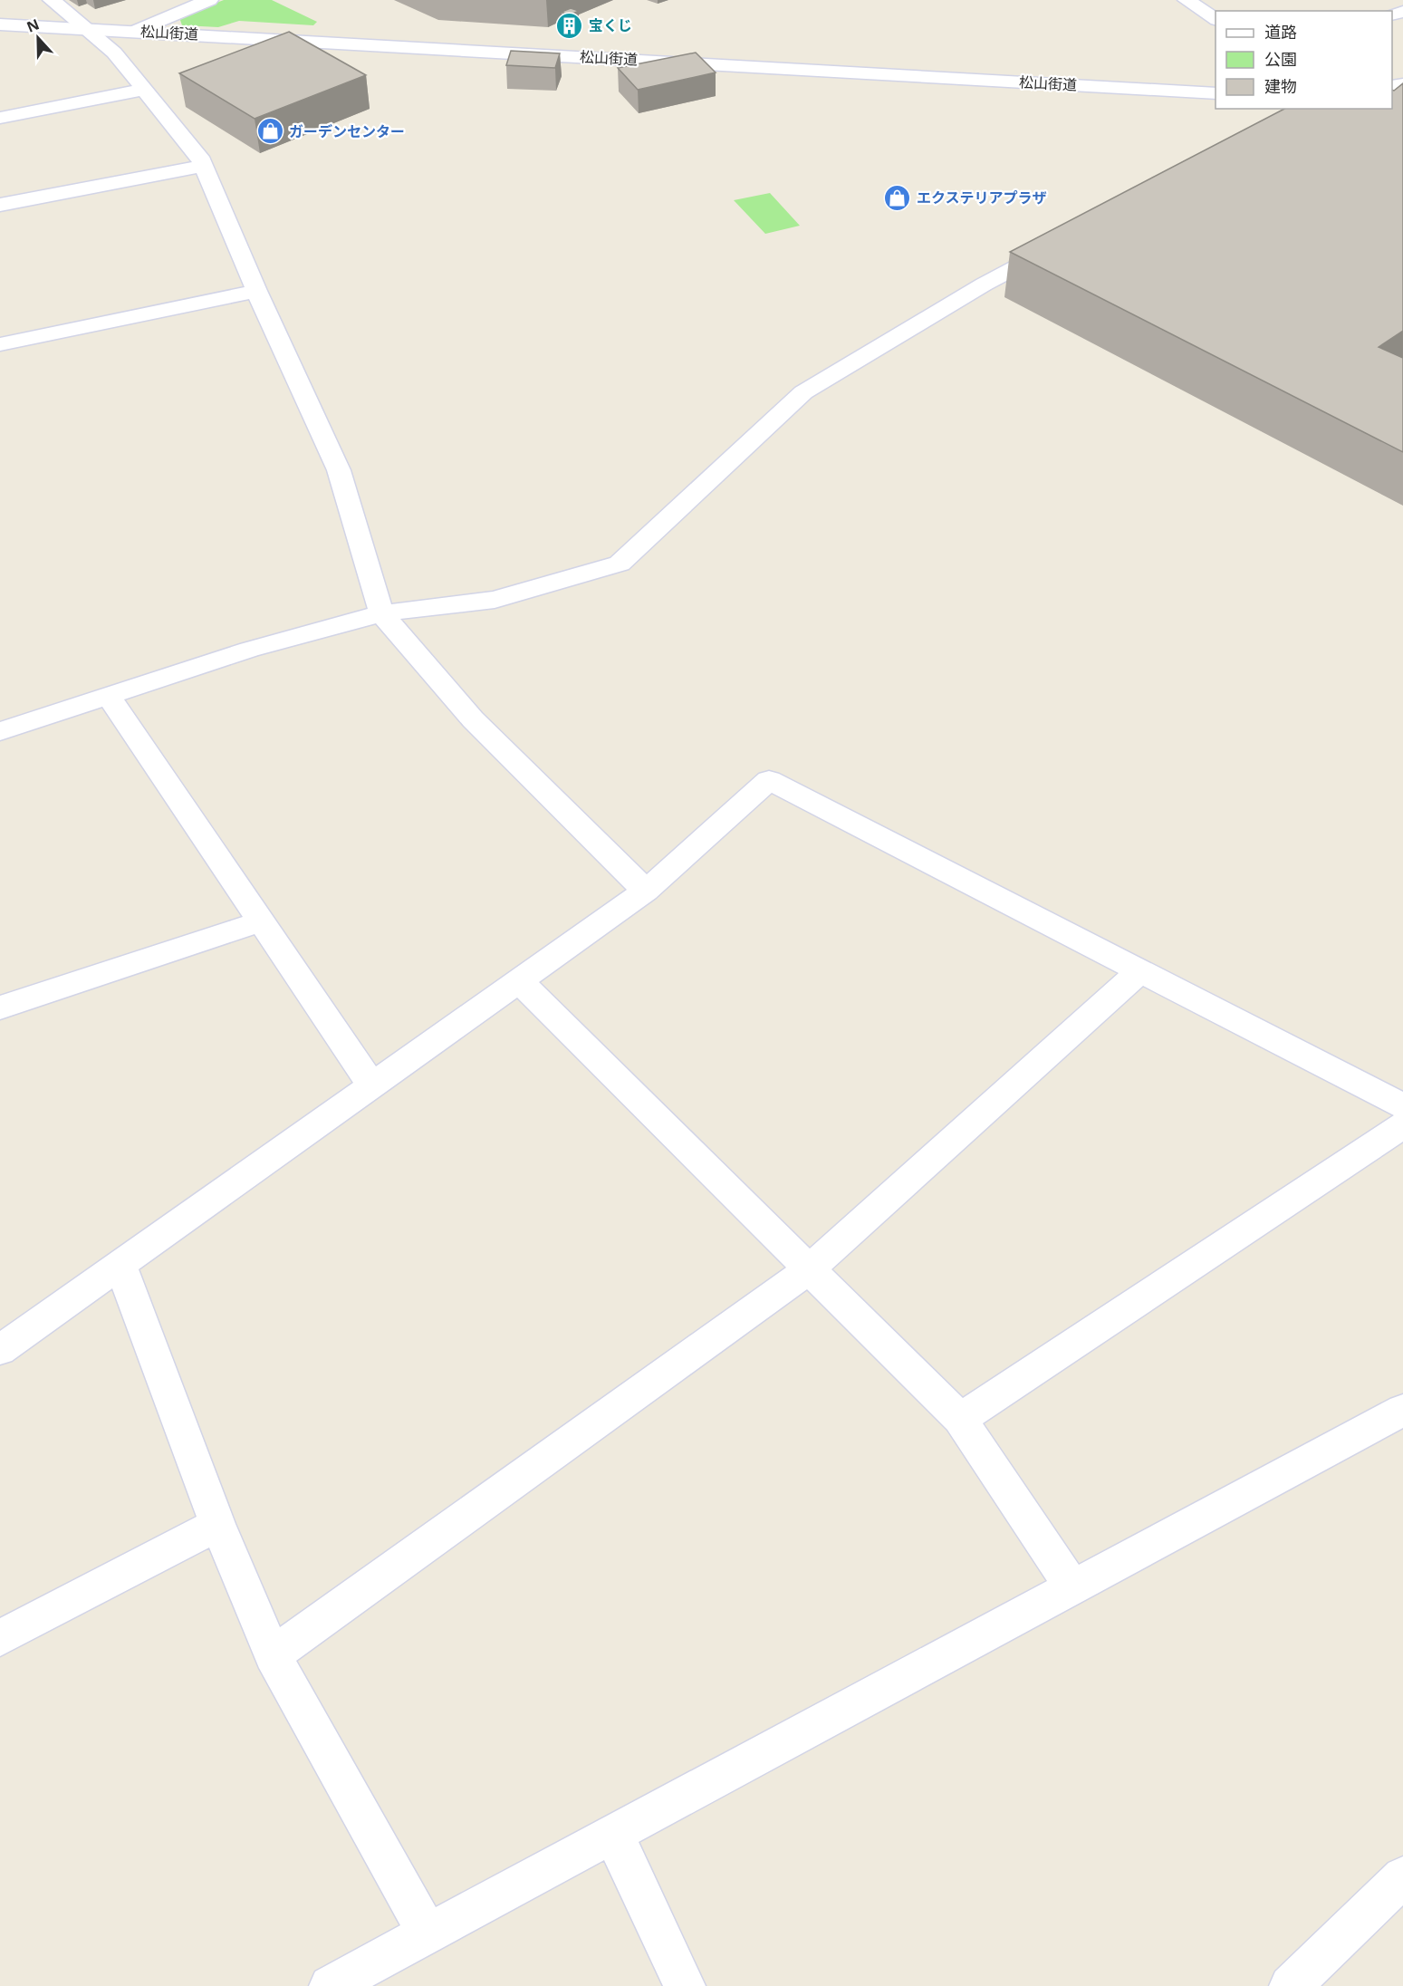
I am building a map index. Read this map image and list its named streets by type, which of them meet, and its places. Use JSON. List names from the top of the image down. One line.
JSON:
{"streets":{"street":["松山街道"]},"places":{"building":["宝くじ"],"shop":["ガーデンセンター","エクステリアプラザ"]},"legend":["道路","公園","建物"],"north":"top"}
